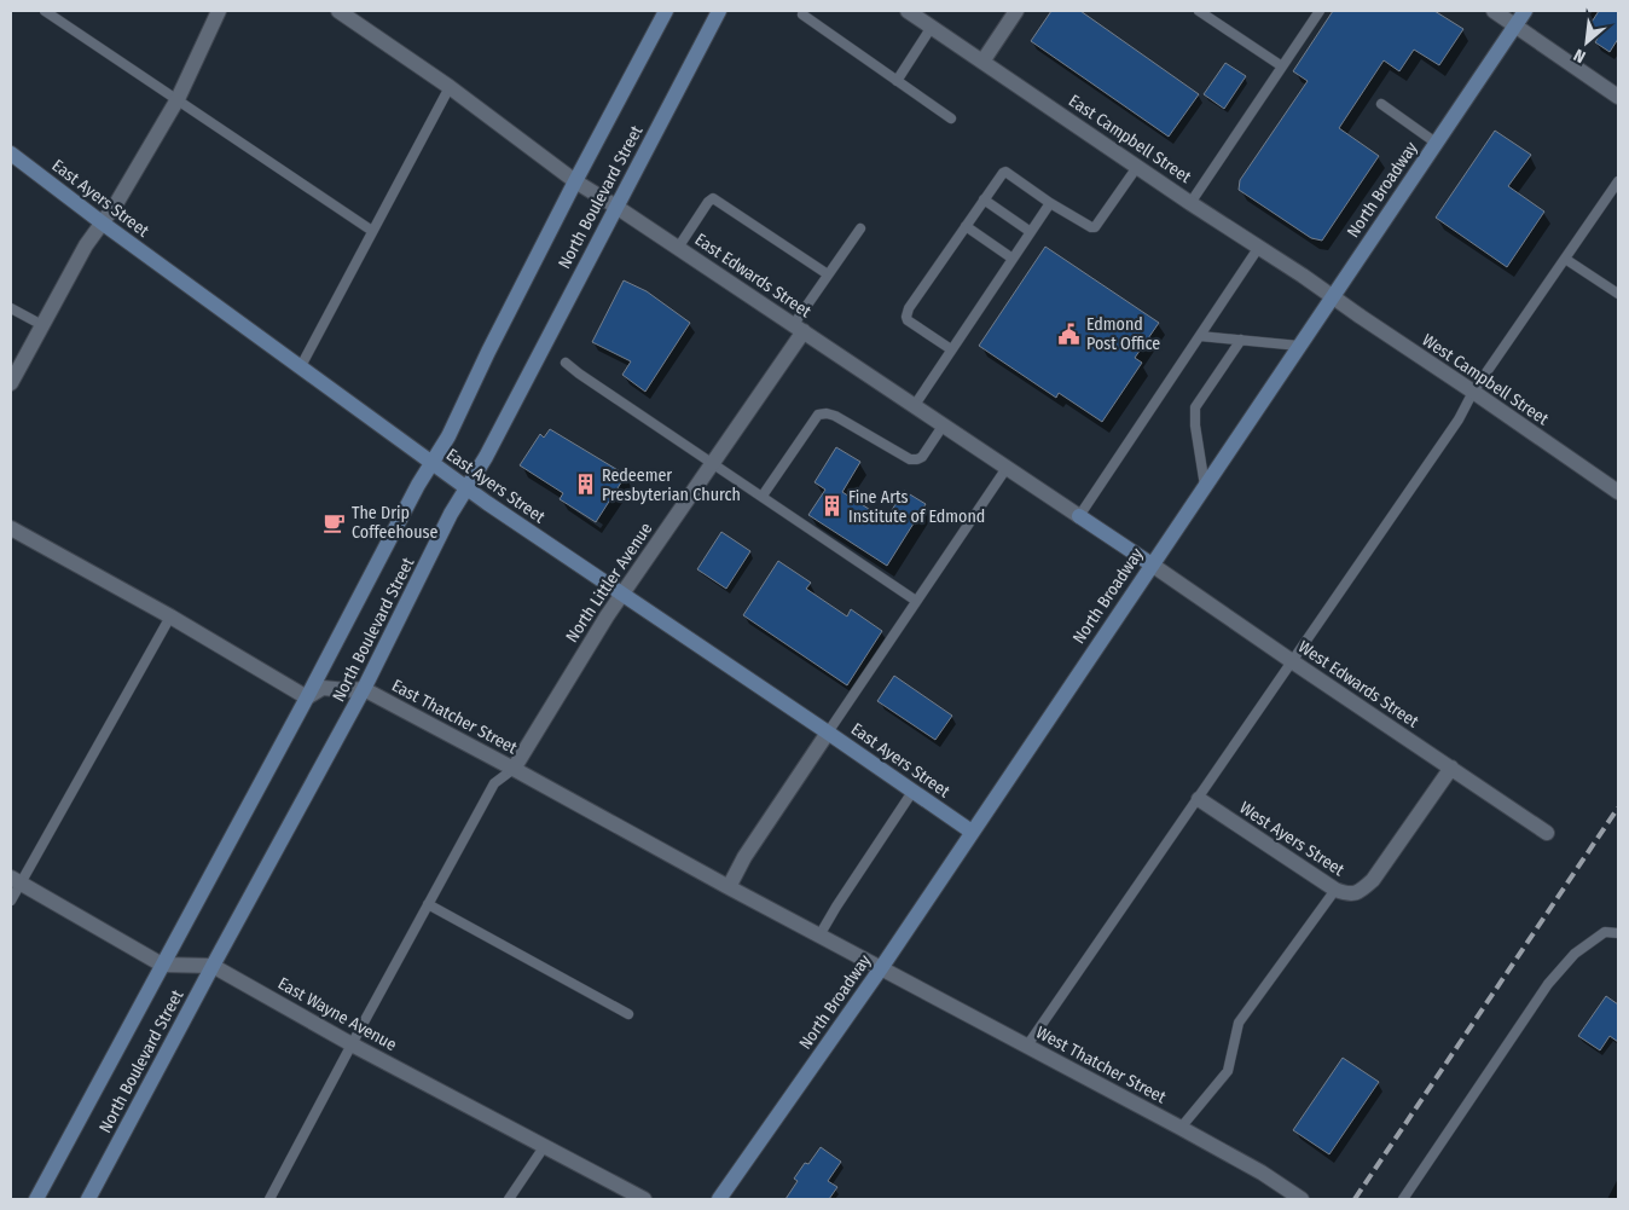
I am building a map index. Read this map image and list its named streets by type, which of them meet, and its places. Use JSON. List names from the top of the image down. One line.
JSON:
{"streets":{"main road":["North Broadway","North Boulevard Street","East Ayers Street","East Edwards Street"],"street":["East Campbell Street","West Campbell Street","North Littler Avenue","West Edwards Street","East Thatcher Street","West Ayers Street","East Wayne Avenue","West Thatcher Street"]},"crossings":[["East Campbell Street","North Broadway"],["East Campbell Street","West Campbell Street"],["North Broadway","East Ayers Street"],["North Broadway","East Edwards Street"],["North Broadway","West Campbell Street"],["North Broadway","West Edwards Street"],["North Broadway","East Thatcher Street"],["North Broadway","West Thatcher Street"],["North Boulevard Street","East Ayers Street"],["North Boulevard Street","East Edwards Street"],["North Boulevard Street","East Thatcher Street"],["North Boulevard Street","East Wayne Avenue"],["East Ayers Street","North Littler Avenue"],["East Edwards Street","North Littler Avenue"],["East Edwards Street","West Edwards Street"],["North Littler Avenue","East Thatcher Street"],["West Edwards Street","West Ayers Street"],["East Thatcher Street","West Thatcher Street"]],"places":{"public building":["Edmond Post Office"],"building":["Redeemer Presbyterian Church","Fine Arts Institute of Edmond"],"cafe":["The Drip Coffeehouse"]},"north":"bottom left"}
